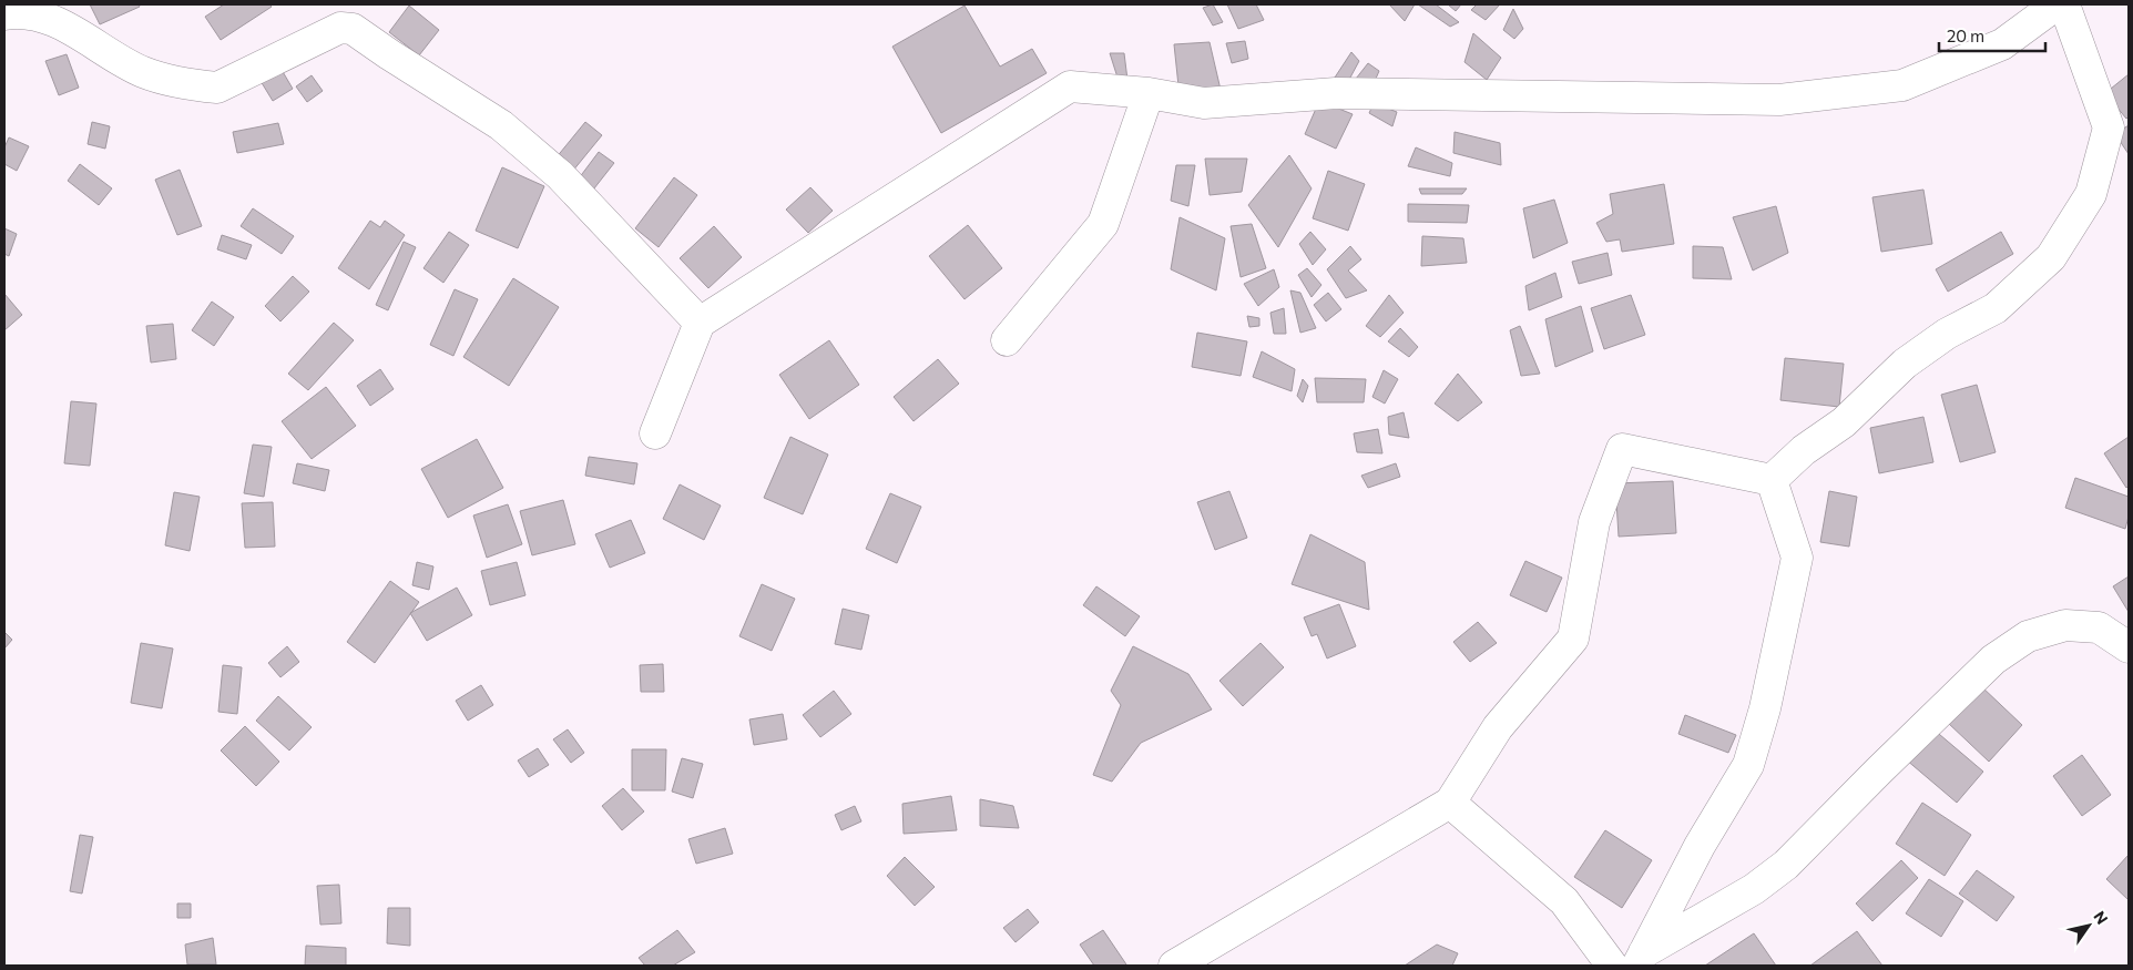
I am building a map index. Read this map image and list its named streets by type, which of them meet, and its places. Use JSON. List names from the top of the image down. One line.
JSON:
{"scale_bar":"20 m","north":"top right"}
